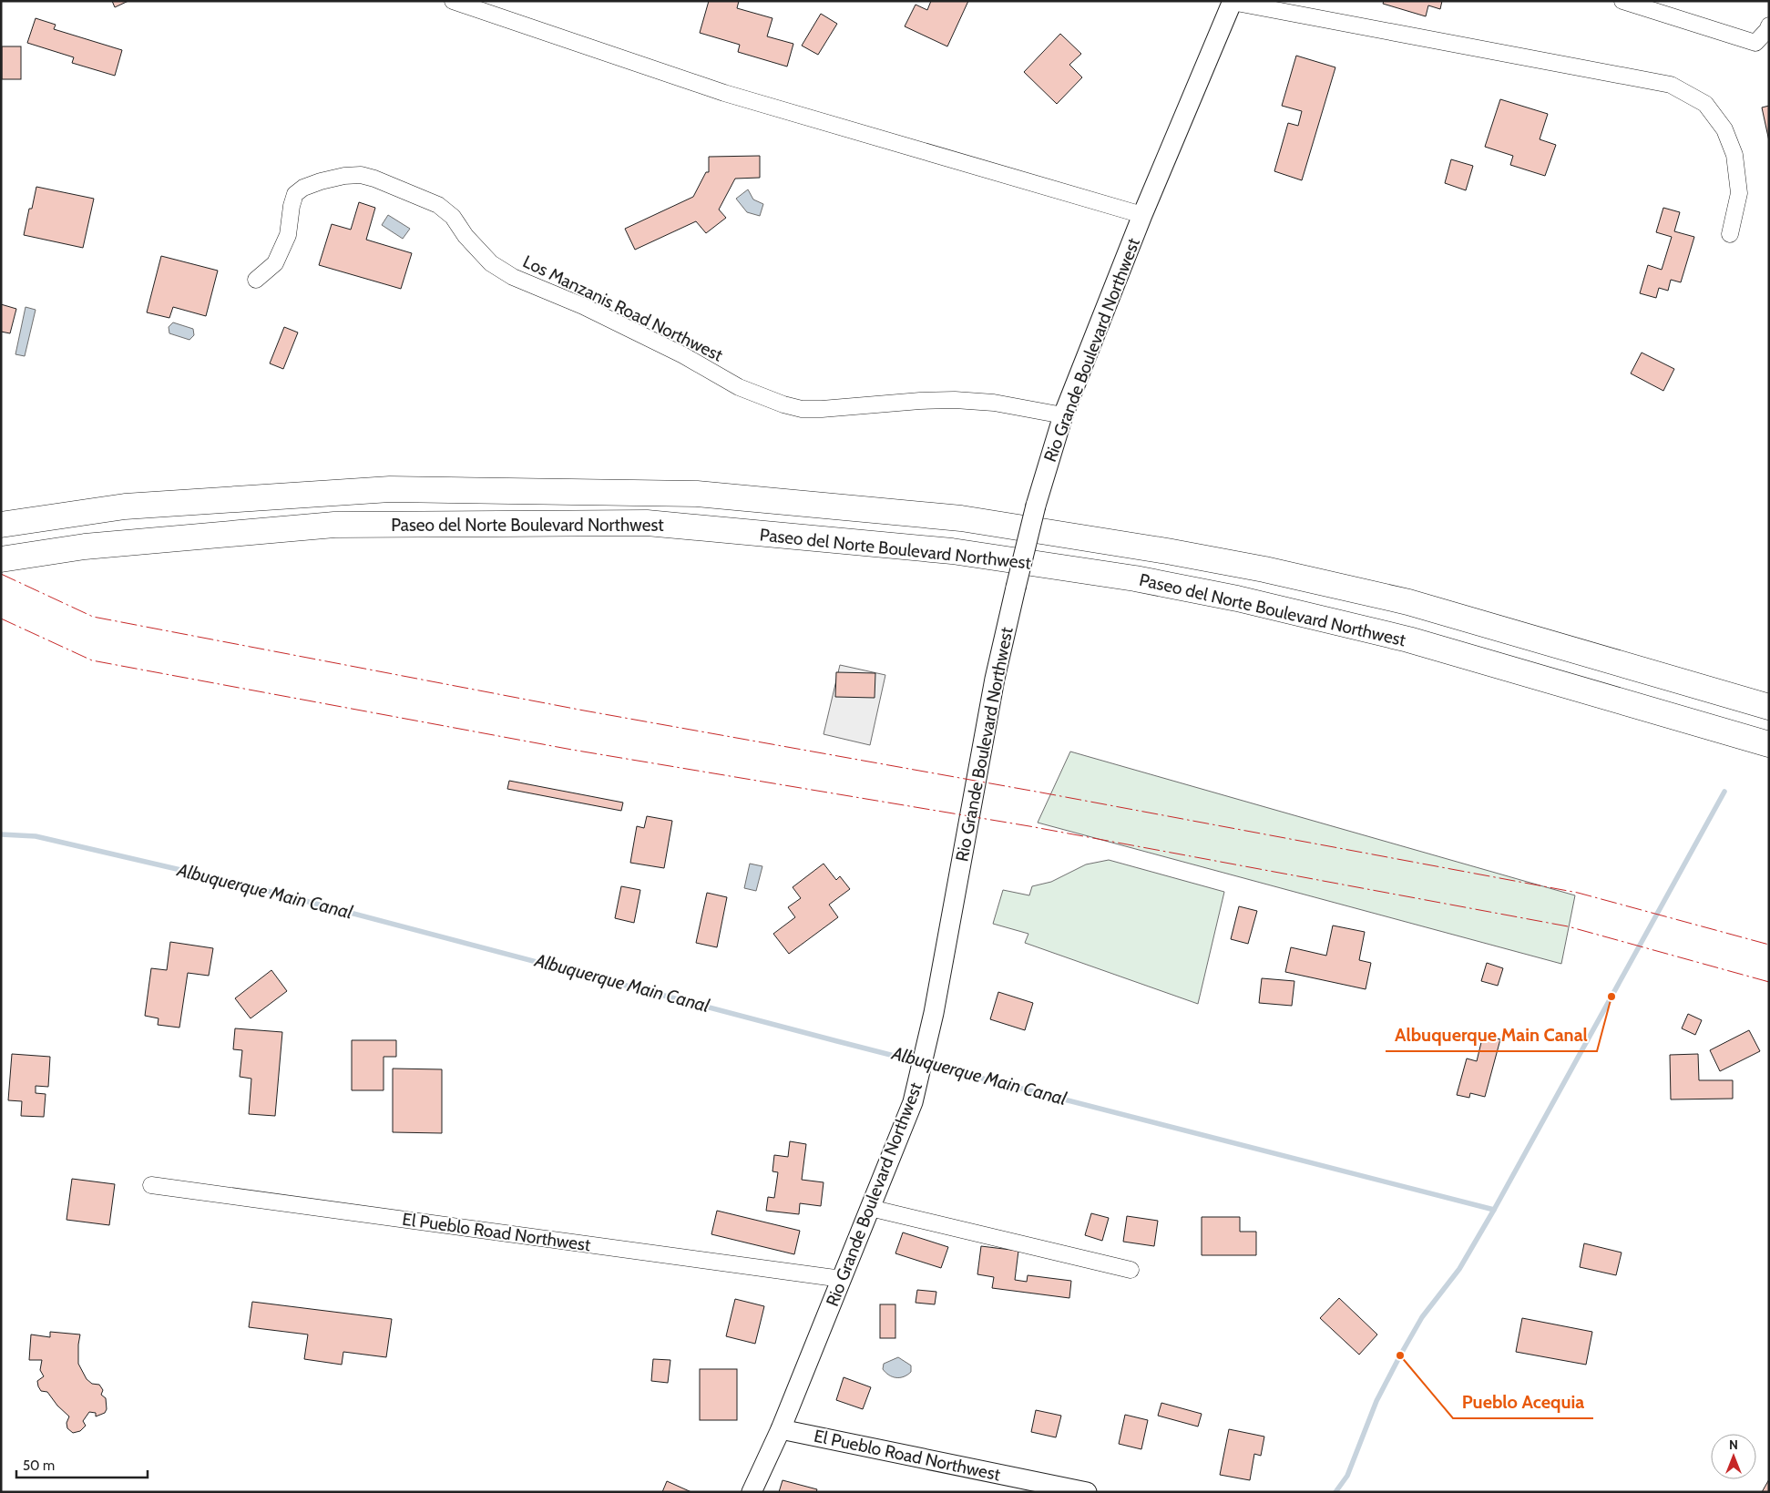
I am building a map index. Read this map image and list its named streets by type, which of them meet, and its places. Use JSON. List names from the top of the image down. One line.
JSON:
{"streets":{"highway":["Paseo del Norte Boulevard Northwest"],"street":["Los Manzanis Road Northwest","Rio Grande Boulevard Northwest","El Pueblo Road Northwest"]},"crossings":[["Los Manzanis Road Northwest","Rio Grande Boulevard Northwest"],["Rio Grande Boulevard Northwest","El Pueblo Road Northwest"]],"water":["Albuquerque Main Canal"],"places":["Albuquerque Main Canal","Pueblo Acequia"],"scale_bar":"50 m","north":"top"}
